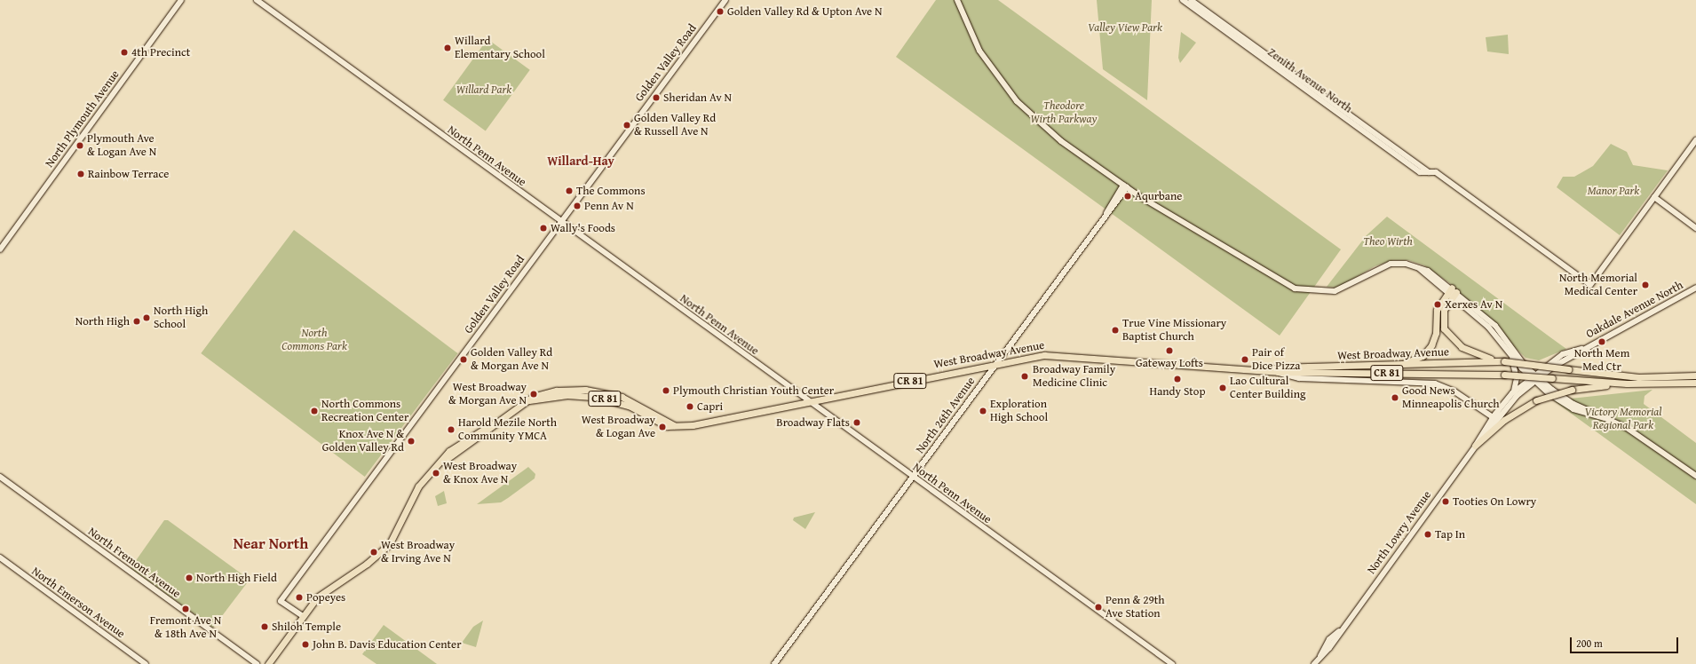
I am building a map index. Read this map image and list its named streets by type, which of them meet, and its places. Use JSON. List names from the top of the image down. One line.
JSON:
{"streets":{"main road":["West Broadway Avenue","CR 81"],"street":["Golden Valley Road","Zenith Avenue North","North Plymouth Avenue","North Penn Avenue","Oakdale Avenue North","North 26th Avenue","North Lowry Avenue","North Fremont Avenue","North Emerson Avenue"]},"crossings":[["Golden Valley Road","North Penn Avenue"],["Golden Valley Road","West Broadway Avenue"],["North Penn Avenue","West Broadway Avenue"],["North Penn Avenue","North 26th Avenue"],["Oakdale Avenue North","North Lowry Avenue"],["West Broadway Avenue","North 26th Avenue"],["West Broadway Avenue","North Lowry Avenue"]],"districts":["Willard-Hay","Near North"],"parks":["Valley View Park","Willard Park","Theodore Wirth Parkway","Manor Park","Theo Wirth","North Commons Park","Victory Memorial Regional Park"],"places":["Golden Valley Rd & Upton Ave N","Willard Elementary School","4th Precinct","Sheridan Av N","Golden Valley Rd & Russell Ave N","Plymouth Ave & Logan Ave N","Rainbow Terrace","The Commons","Aqurbane","Penn Av N","Wally's Foods","North Memorial Medical Center","Xerxes Av N","North High School","North High","True Vine Missionary Baptist Church","North Mem Med Ctr","Gateway Lofts","Golden Valley Rd & Morgan Ave N","Pair of Dice Pizza","Broadway Family Medicine Clinic","Handy Stop","Lao Cultural Center Building","Plymouth Christian Youth Center","West Broadway & Morgan Ave N","Good News Minneapolis Church","Capri","North Commons Recreation Center","Exploration High School","Broadway Flats","West Broadway & Logan Ave","Harold Mezile North Community YMCA","Knox Ave N & Golden Valley Rd","West Broadway & Knox Ave N","Tooties On Lowry","Tap In","West Broadway & Irving Ave N","North High Field","Popeyes","Penn & 29th Ave Station","Fremont Ave N & 18th Ave N","Shiloh Temple","John B. Davis Education Center"],"scale_bar":"200 m"}
